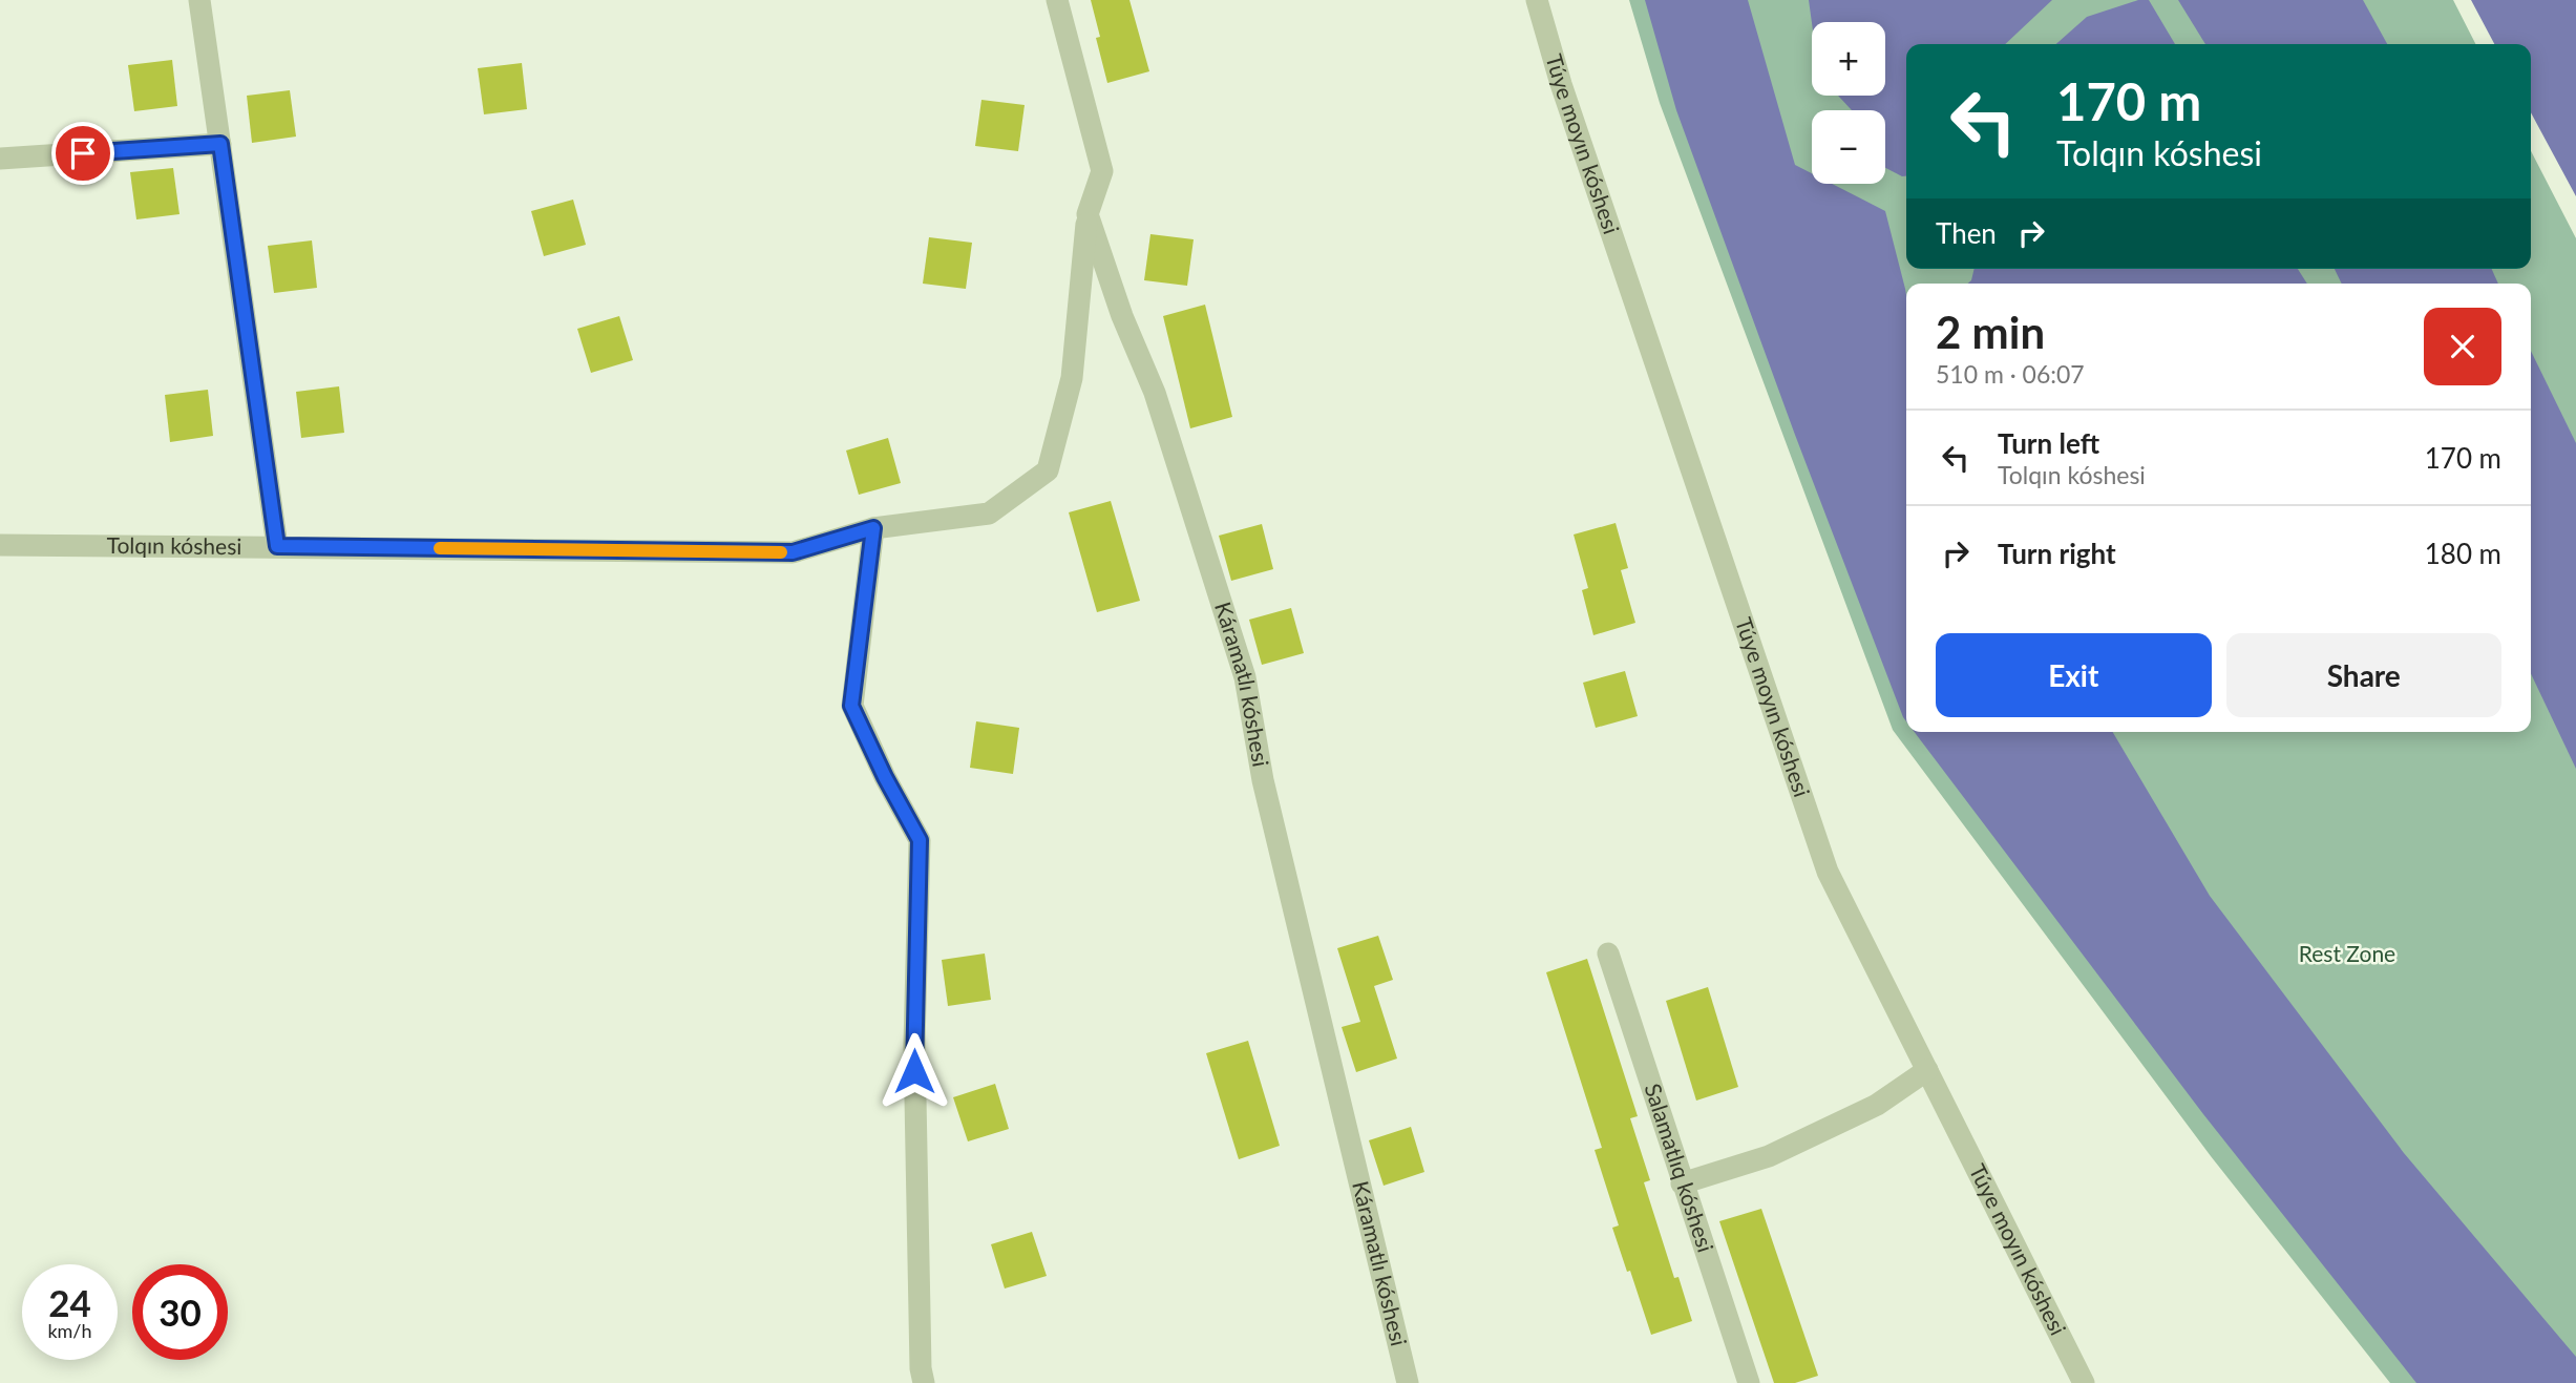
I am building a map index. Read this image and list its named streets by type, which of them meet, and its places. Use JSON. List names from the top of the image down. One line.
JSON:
{"streets":{"street":["Túye moyın kóshesi","Tolqın kóshesi","Káramatlı kóshesi","Salamatlıq kóshesi"]},"crossings":[["Tolqın kóshesi","Káramatlı kóshesi"]],"parks":["Rest Zone"],"page":{"map_buttons":["+","−"],"turn":["170 m","Tolqın kóshesi"],"then":"Then","heading":["2 min","510 m · 06:07"],"list":[{"name":"Turn left","note":"Tolqın kóshesi","value":"170 m"},{"name":"Turn right","value":"180 m"}],"buttons":["Exit","Share"],"speed":"24 km/h","limit":"30"}}
